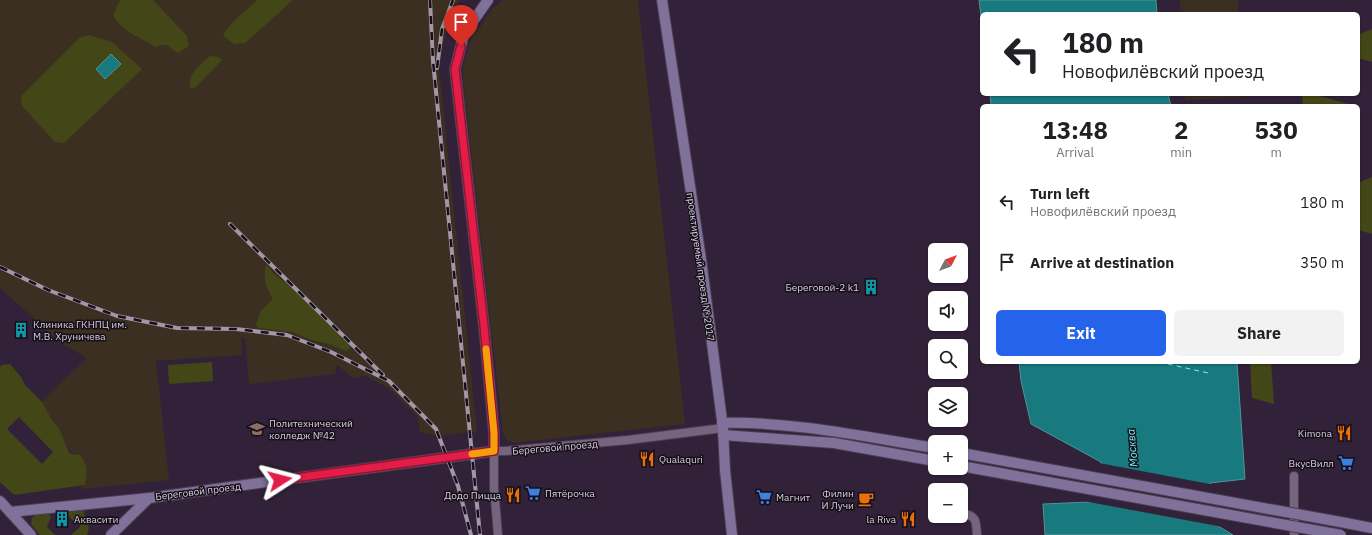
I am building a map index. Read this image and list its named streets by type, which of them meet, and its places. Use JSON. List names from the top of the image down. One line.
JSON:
{"streets":{"street":["проектируемый проезд № 2017","Береговой проезд"]},"crossings":[["проектируемый проезд № 2017","Береговой проезд"]],"water":["Москва"],"places":{"building":["Береговой-2 k1","Клиника ГКНПЦ им. М.В. Хруничева","Аквасити"],"school or university":["Политехнический колледж №42"],"restaurant":["Kimona","Qualaquri","Додо Пицца","la Riva"],"supermarket":["ВкусВилл","Пятёрочка","Магнит"],"cafe":["Филин И Лучи"]},"north":"top right","page":{"turn":["180 m","Новофилёвский проезд"],"eta":["13:48","Arrival","2","min","530","m"],"list":[{"name":"Turn left","note":"Новофилёвский проезд","value":"180 m"},{"name":"Arrive at destination","value":"350 m"}],"map_buttons":["+","−"],"buttons":["Exit","Share"]}}
